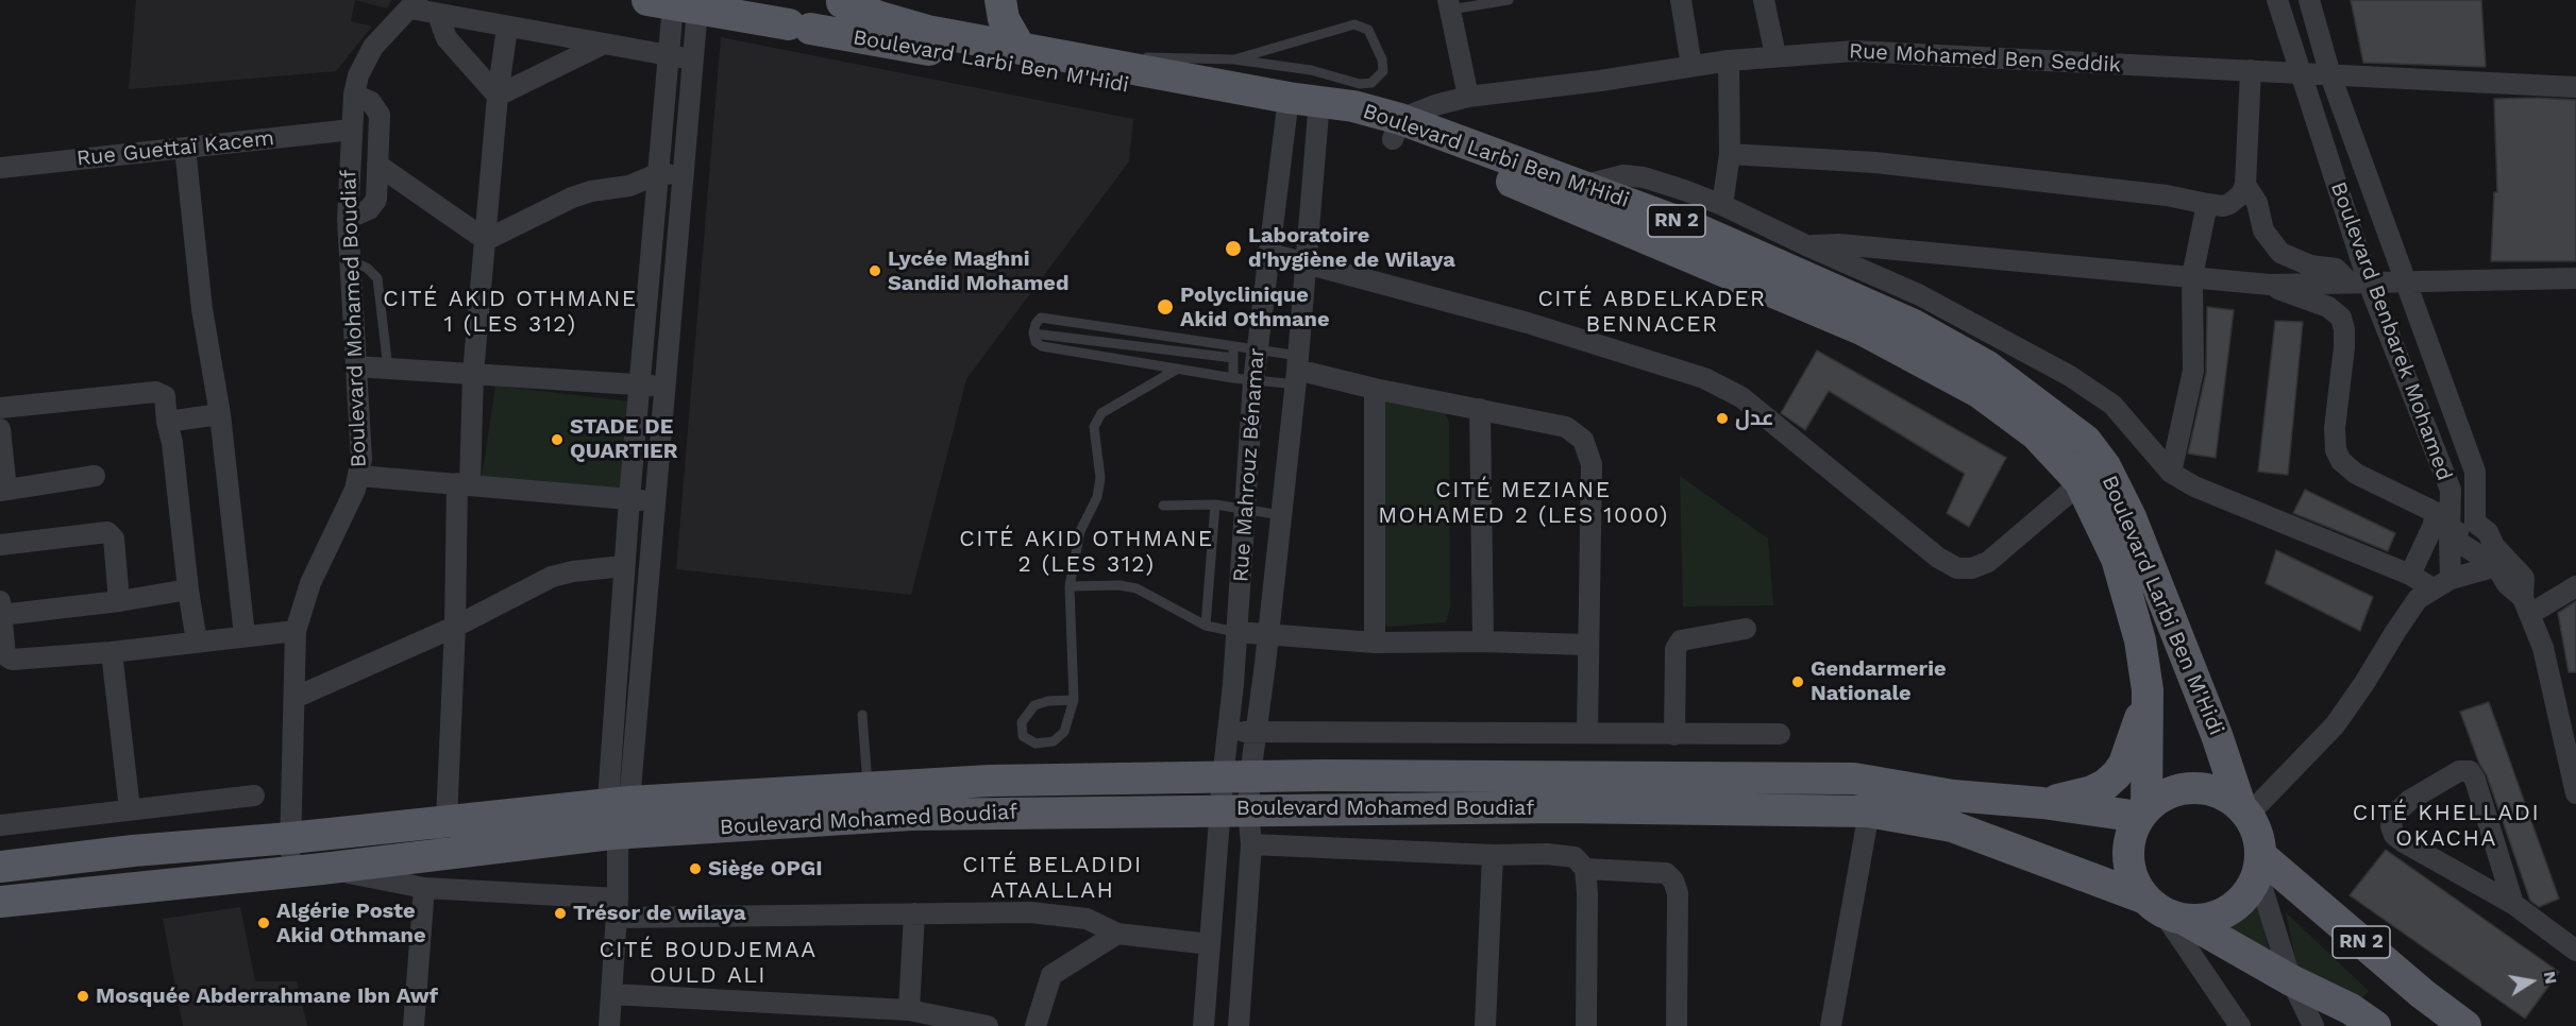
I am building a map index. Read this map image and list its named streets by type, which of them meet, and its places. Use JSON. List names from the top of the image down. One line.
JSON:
{"streets":{"main road":["Boulevard Larbi Ben M'Hidi","RN 2","Boulevard Mohamed Boudiaf"],"street":["Rue Mohamed Ben Seddik","Rue Guettaï Kacem","Boulevard Benbarek Mohamed","Rue Mahrouz Bénamar"]},"crossings":[["Rue Mohamed Ben Seddik","Boulevard Larbi Ben M'Hidi"],["Rue Mohamed Ben Seddik","Boulevard Benbarek Mohamed"],["Boulevard Larbi Ben M'Hidi","RN 2"],["Boulevard Larbi Ben M'Hidi","Boulevard Mohamed Boudiaf"],["Boulevard Larbi Ben M'Hidi","Rue Mahrouz Bénamar"],["Rue Guettaï Kacem","Boulevard Mohamed Boudiaf"],["RN 2","Boulevard Mohamed Boudiaf"],["Boulevard Mohamed Boudiaf","Rue Mahrouz Bénamar"]],"districts":["CITÉ AKID OTHMANE 1 (LES 312)","CITÉ ABDELKADER BENNACER","CITÉ MEZIANE MOHAMED 2 (LES 1000)","CITÉ AKID OTHMANE 2 (LES 312)","CITÉ KHELLADI OKACHA","CITÉ BELADIDI ATAALLAH","CITÉ BOUDJEMAA OULD ALI"],"places":["Laboratoire d'hygiène de Wilaya","Lycée Maghni Sandid Mohamed","Polyclinique Akid Othmane","عدل","STADE DE QUARTIER","Gendarmerie Nationale","Siège OPGI","Trésor de wilaya","Algérie Poste Akid Othmane","Mosquée Abderrahmane Ibn Awf"],"north":"right"}
